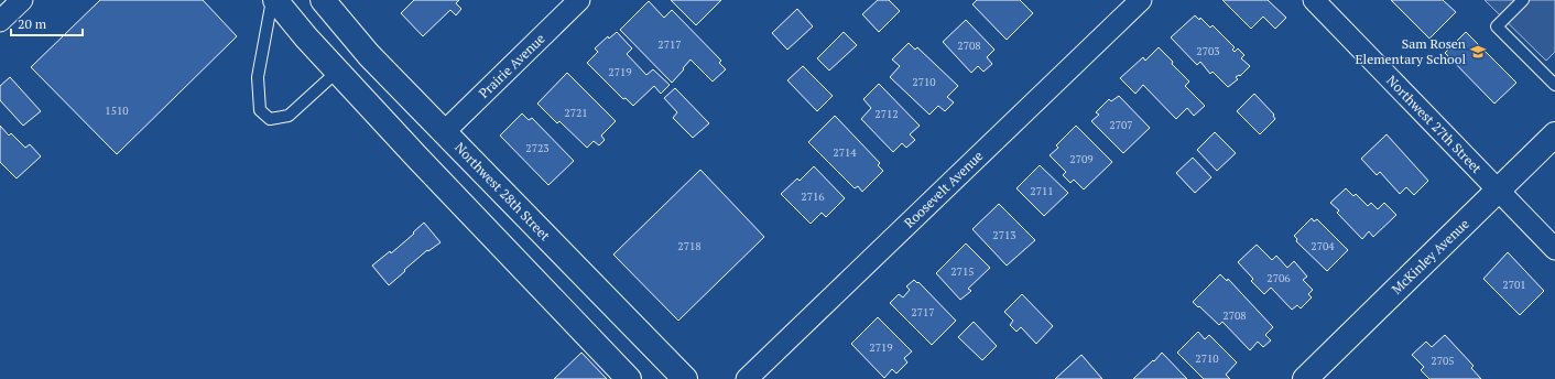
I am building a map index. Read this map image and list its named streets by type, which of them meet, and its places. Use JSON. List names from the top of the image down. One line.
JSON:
{"streets":{"main road":["Northwest 28th Street","McKinley Avenue"],"street":["Prairie Avenue","Northwest 27th Street","Roosevelt Avenue"]},"crossings":[["Prairie Avenue","Northwest 28th Street"],["Northwest 27th Street","McKinley Avenue"]],"places":{"school or university":["Sam Rosen Elementary School"]},"house_numbers":["2717","2708","2703","2719","2710","1510","2721","2712","2707","2723","2714","2709","2711","2716","2713","2718","2704","2715","2706","2701","2717","2708","2719","2710","2705"],"scale_bar":"20 m"}
